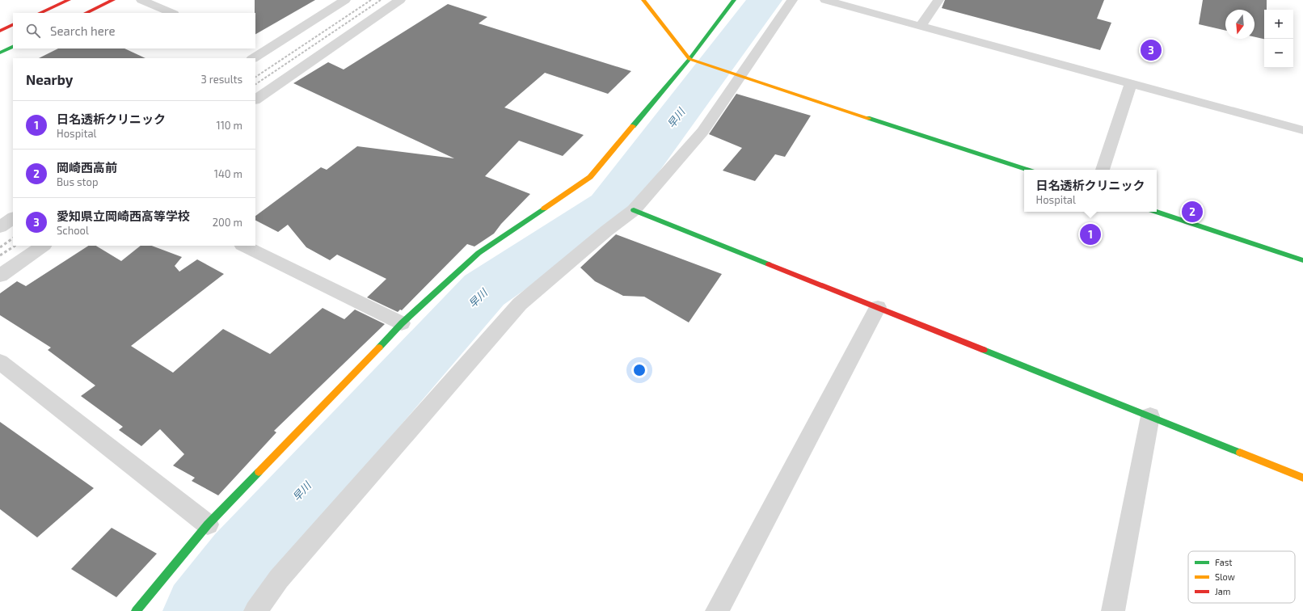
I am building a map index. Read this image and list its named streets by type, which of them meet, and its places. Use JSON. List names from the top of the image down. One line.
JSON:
{"water":["早川"],"legend":["Fast","Slow","Jam"],"north":"bottom","page":{"map_buttons":["+","−"],"search":"Search here","pins":["3","2","1"],"heading":["Nearby","3 results"],"list":[{"mark":"1","name":"日名透析クリニック","note":"Hospital","value":"110 m"},{"mark":"2","name":"岡崎西高前","note":"Bus stop","value":"140 m"},{"mark":"3","name":"愛知県立岡崎西高等学校","note":"School","value":"200 m"}],"popup":["日名透析クリニック","Hospital"]}}
